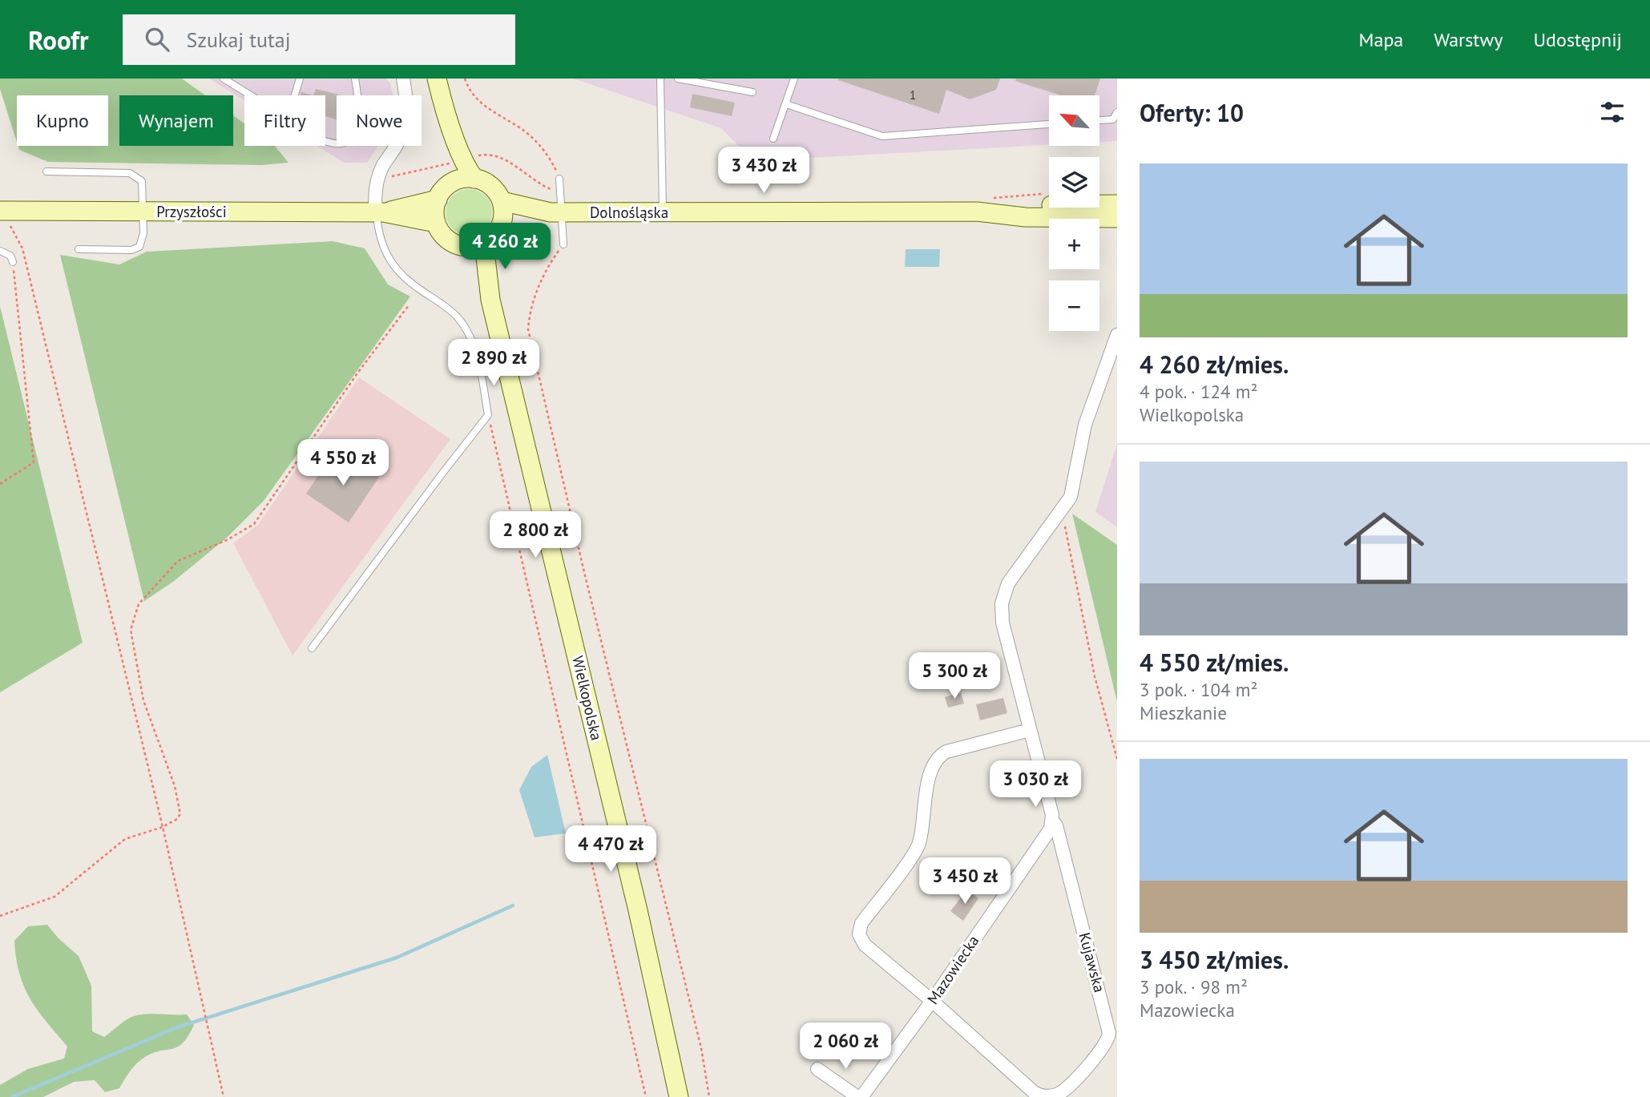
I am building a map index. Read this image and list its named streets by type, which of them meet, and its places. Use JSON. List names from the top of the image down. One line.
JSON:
{"streets":{"main road":["Przyszłości","Dolnośląska","Wielkopolska"],"street":["Kujawska","Mazowiecka"]},"crossings":[["Przyszłości","Dolnośląska"],["Przyszłości","Wielkopolska"],["Dolnośląska","Wielkopolska"],["Kujawska","Mazowiecka"]],"house_numbers":["1"],"north":"top left","page":{"header":"Roofr","search":"Szukaj tutaj","nav":["Mapa","Warstwy","Udostępnij"],"heading":"Oferty: 10","map_buttons":["+","−"],"chip":["Kupno","Wynajem","Filtry","Nowe"],"list":[{"name":"4 260 zł/mies.","note":"4 pok. · 124 m² · Wielkopolska"},{"name":"4 550 zł/mies.","note":"3 pok. · 104 m² · Mieszkanie"},{"name":"3 450 zł/mies.","note":"3 pok. · 98 m² · Mazowiecka"}],"price":["3 430 zł","4 260 zł","2 890 zł","4 550 zł","2 800 zł","5 300 zł","3 030 zł","4 470 zł","3 450 zł","2 060 zł"]}}
